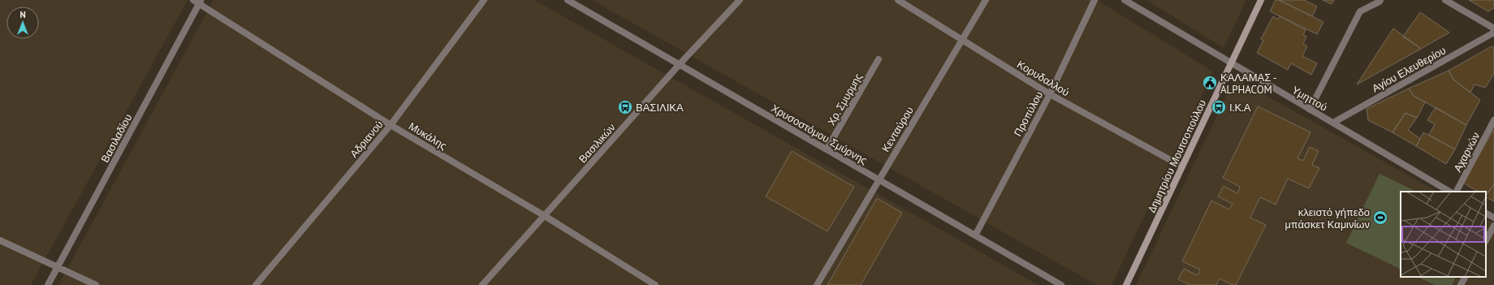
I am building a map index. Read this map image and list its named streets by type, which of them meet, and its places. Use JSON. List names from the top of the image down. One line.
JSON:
{"streets":{"street":["Αγίου Ελευθερίου","Κορυδαλλού","Υμηττού","Χρ. Σμυρμης","Προπύλου","Κενταύρου","Χρυσοστόμου Σμύρνης","Μυκάλης","Βασιλαδίου","Αδριανού","Βασιλικών","Αχαρνών","Δημητρίου Μουτσοπούλου"]},"crossings":[["Αγίου Ελευθερίου","Υμηττού"],["Κορυδαλλού","Προπύλου"],["Κορυδαλλού","Κενταύρου"],["Κορυδαλλού","Δημητρίου Μουτσοπούλου"],["Υμηττού","Δημητρίου Μουτσοπούλου"],["Χρ. Σμυρμης","Χρυσοστόμου Σμύρνης"],["Προπύλου","Χρυσοστόμου Σμύρνης"],["Κενταύρου","Χρυσοστόμου Σμύρνης"],["Χρυσοστόμου Σμύρνης","Βασιλικών"],["Μυκάλης","Βασιλαδίου"],["Μυκάλης","Αδριανού"],["Μυκάλης","Βασιλικών"]],"places":{"public building":["ΚΑΛΑΜΑΣ - ALPHACOM"],"bus stop":["ΒΑΣΙΛΙΚΑ","Ι.Κ.Α"],"sports":["κλειστό γήπεδο μπάσκετ Καμινίων"]},"north":"top"}
